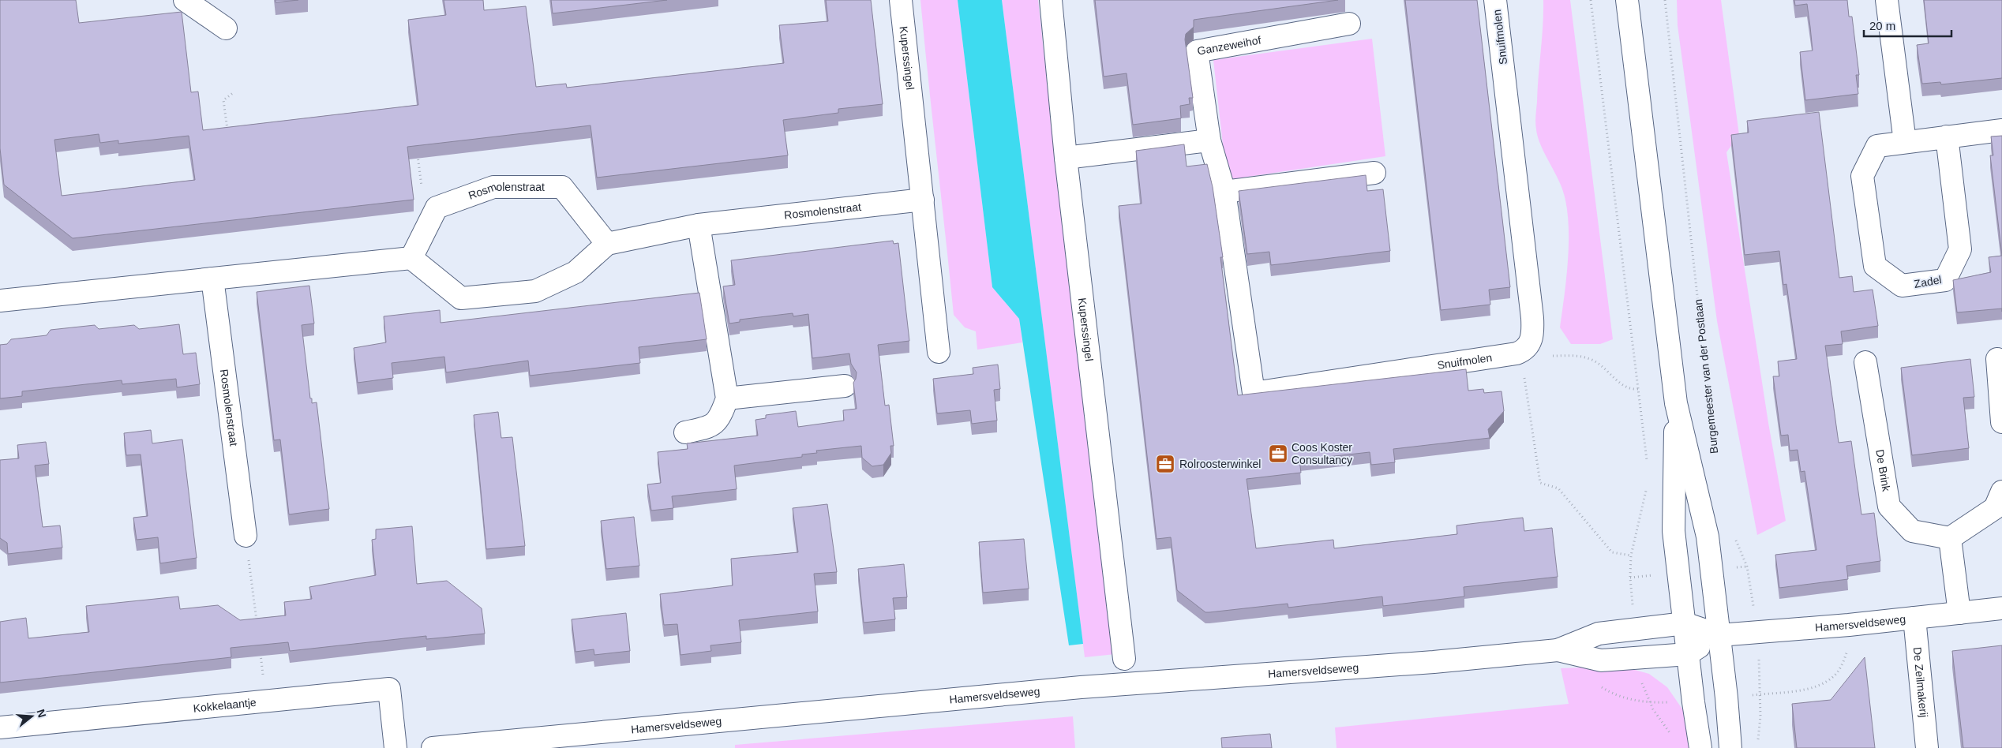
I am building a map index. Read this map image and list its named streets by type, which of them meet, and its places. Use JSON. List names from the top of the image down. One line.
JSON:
{"streets":{"street":["Snuifmolen","Ganzeweihof","Kuperssingel","Rosmolenstraat","Zadel","De Brink","Hamersveldseweg","De Zeilmakerij","Kokkelaantje"],"path":["Burgemeester van der Postlaan"]},"crossings":[["Snuifmolen","Ganzeweihof"],["Kuperssingel","Rosmolenstraat"],["Hamersveldseweg","De Zeilmakerij"]],"places":{"office":["Coos Koster Consultancy","Rolroosterwinkel"]},"scale_bar":"20 m","north":"right"}
